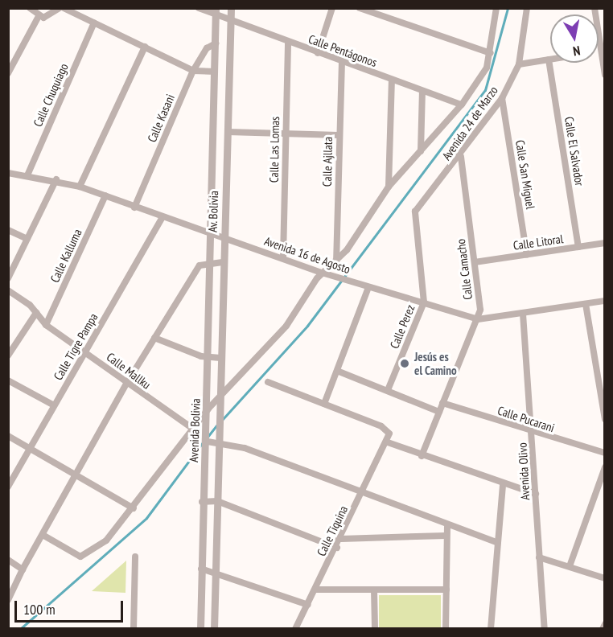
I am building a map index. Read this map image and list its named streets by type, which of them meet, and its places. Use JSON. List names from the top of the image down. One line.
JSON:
{"streets":{"street":["Calle Pentágonos","Calle Chuquiago","Calle Kasani","Avenida 24 de Marzo","Calle Las Lomas","Calle El Salvador","Calle Ajllata","Calle San Miguel","Av. Bolivia","Calle Litoral","Avenida 16 de Agosto","Calle Kalluma","Calle Camacho","Calle Perez","Calle Tigre Pampa","Calle Mallku","Calle Pucarani","Avenida Bolivia","Avenida Olivo","Calle Tiquina"]},"crossings":[["Calle Pentágonos","Calle Las Lomas"],["Calle Pentágonos","Calle Ajllata"],["Calle Pentágonos","Av. Bolivia"],["Calle Chuquiago","Avenida 16 de Agosto"],["Calle Kasani","Av. Bolivia"],["Calle Kasani","Avenida 16 de Agosto"],["Avenida 24 de Marzo","Calle San Miguel"],["Avenida 24 de Marzo","Calle Camacho"],["Avenida 24 de Marzo","Calle Perez"],["Calle Las Lomas","Avenida 16 de Agosto"],["Calle El Salvador","Calle Litoral"],["Calle San Miguel","Calle Litoral"],["Av. Bolivia","Avenida 16 de Agosto"],["Av. Bolivia","Avenida Bolivia"],["Calle Litoral","Calle Camacho"],["Avenida 16 de Agosto","Calle Kalluma"],["Avenida 16 de Agosto","Calle Camacho"],["Avenida 16 de Agosto","Calle Perez"],["Avenida 16 de Agosto","Calle Tigre Pampa"],["Avenida 16 de Agosto","Avenida Bolivia"],["Avenida 16 de Agosto","Avenida Olivo"],["Calle Kalluma","Calle Mallku"],["Calle Camacho","Calle Pucarani"],["Calle Tigre Pampa","Calle Mallku"],["Calle Pucarani","Avenida Olivo"]],"places":["Jesús es el Camino"],"scale_bar":"100 m","north":"bottom"}
